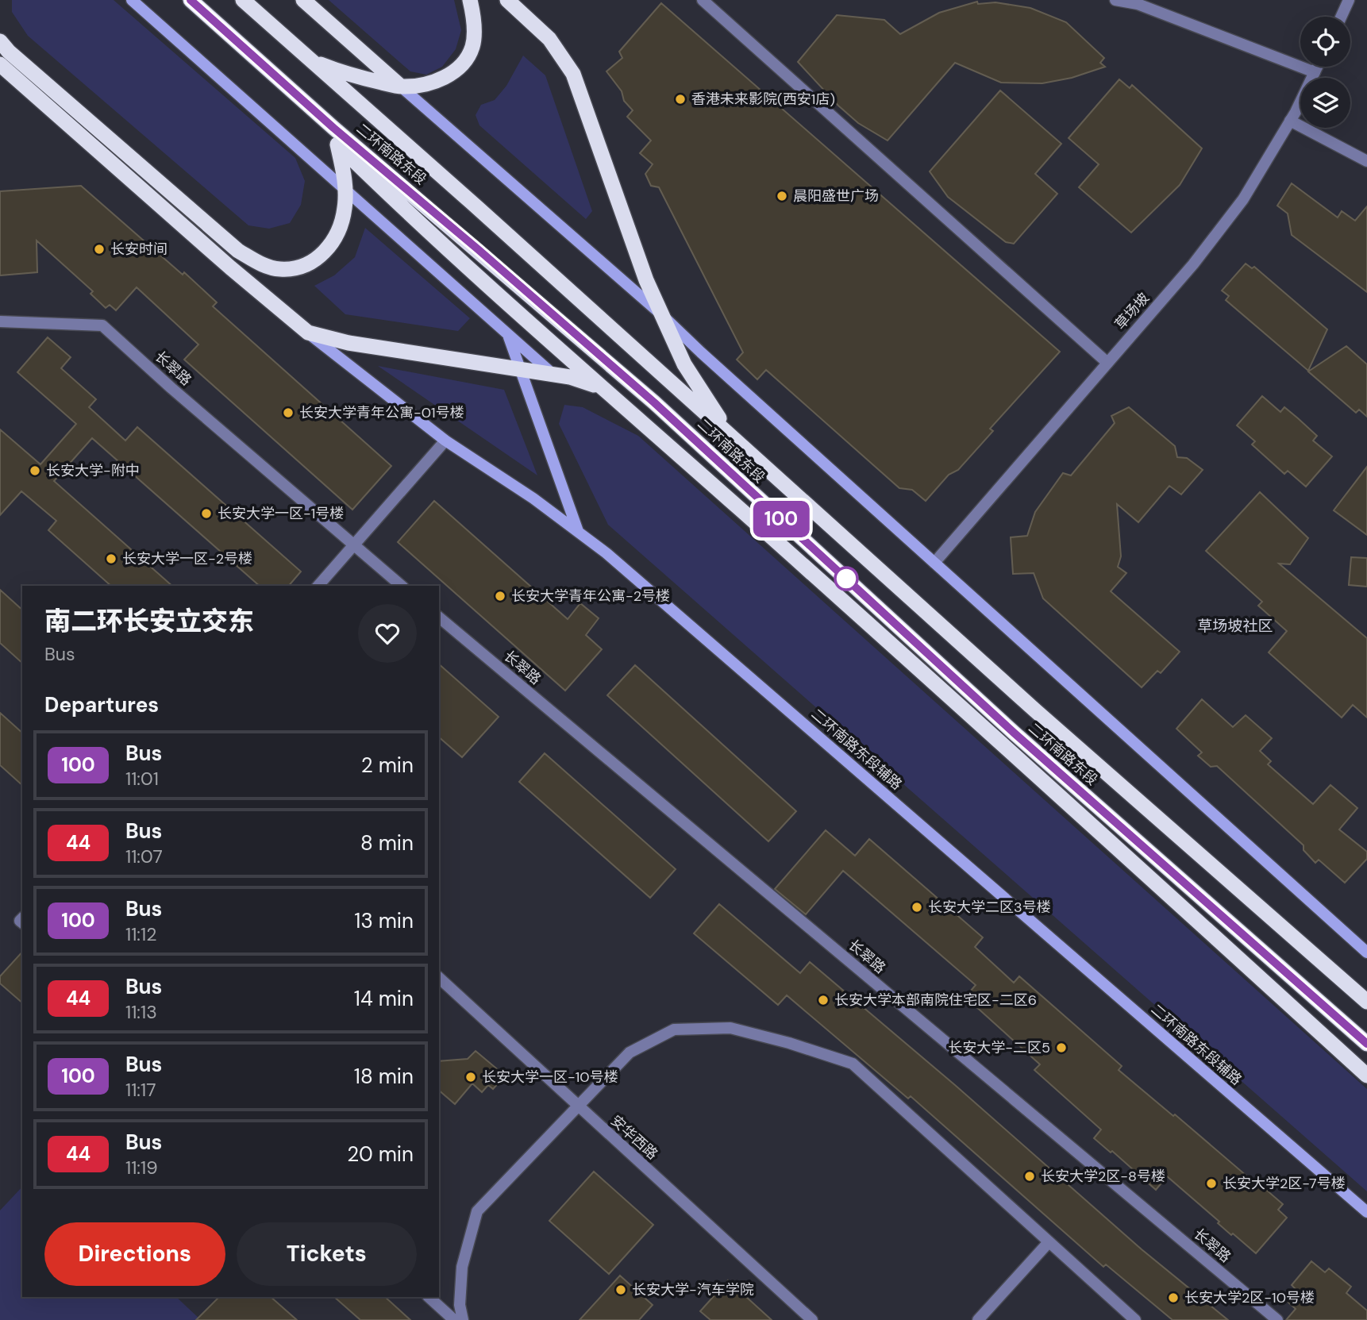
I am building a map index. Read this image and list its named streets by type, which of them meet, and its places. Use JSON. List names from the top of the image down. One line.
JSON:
{"streets":{"highway":["二环南路东段"],"main road":["二环南路东段辅路"],"street":["草场坡","长翠路","安华西路"]},"districts":["草场坡社区"],"places":["香港未来影院(西安1店)","晨阳盛世广场","长安时间","长安大学青年公寓-01号楼","长安大学-附中","长安大学一区-1号楼","长安大学一区-2号楼","长安大学青年公寓-2号楼","长安大学二区3号楼","长安大学本部南院住宅区-二区6","长安大学-二区5","长安大学一区-10号楼","长安大学2区-8号楼","长安大学2区-7号楼","长安大学-汽车学院","长安大学2区-10号楼"],"lines":["bus line 100"],"page":{"on_map":"100","heading":[["南二环长安立交东","Bus"],"Departures"],"list":[{"mark":"100","name":"Bus","note":"11:01","value":"2 min"},{"mark":"44","name":"Bus","note":"11:07","value":"8 min"},{"mark":"100","name":"Bus","note":"11:12","value":"13 min"},{"mark":"44","name":"Bus","note":"11:13","value":"14 min"},{"mark":"100","name":"Bus","note":"11:17","value":"18 min"},{"mark":"44","name":"Bus","note":"11:19","value":"20 min"}],"buttons":["Directions","Tickets"]}}
